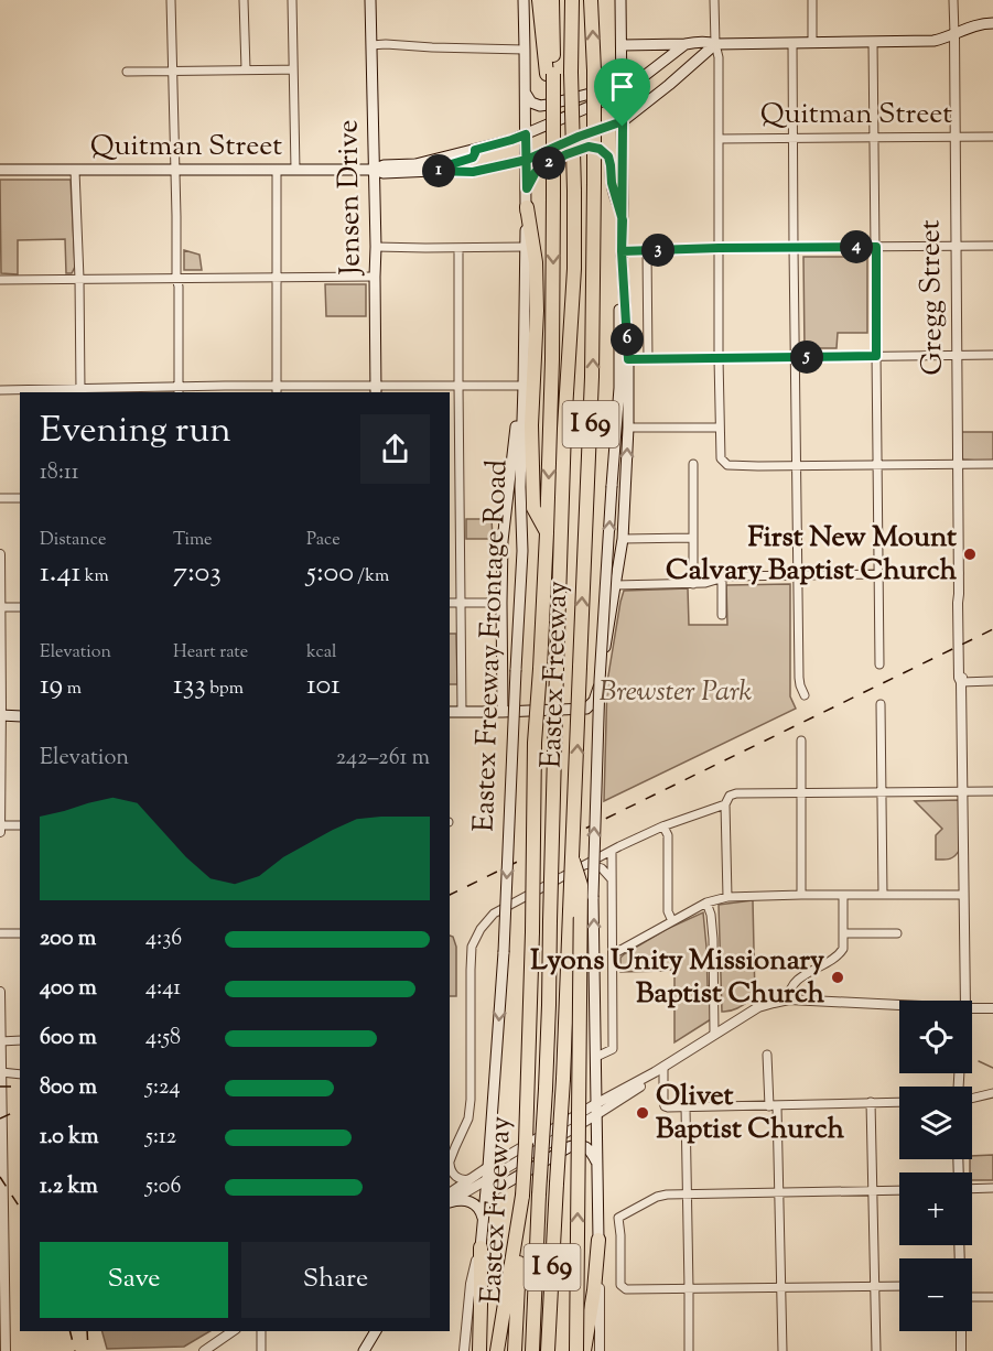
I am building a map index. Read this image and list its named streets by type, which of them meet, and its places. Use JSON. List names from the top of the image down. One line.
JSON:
{"streets":{"highway":["I 69","Eastex Freeway"],"main road":["Quitman Street","Jensen Drive","Eastex Freeway Frontage Road"],"street":["Gregg Street"]},"crossings":[["Quitman Street","Jensen Drive"],["Quitman Street","Gregg Street"]],"parks":["Brewster Park"],"places":["First New Mount Calvary Baptist Church","Lyons Unity Missionary Baptist Church","Olivet Baptist Church"],"page":{"pins":["2","1","4","3","6","5"],"heading":["Evening run","18:11"],"stats":[["Distance","1.41 km"],["Time","7:03"],["Pace","5:00 /km"],["Elevation","19 m"],["Heart rate","133 bpm"],["kcal","101"]],"chart":["Elevation","242–261 m"],"list":[{"name":"200 m","note":"4:36"},{"name":"400 m","note":"4:41"},{"name":"600 m","note":"4:58"},{"name":"800 m","note":"5:24"},{"name":"1.0 km","note":"5:12"},{"name":"1.2 km","note":"5:06"}],"map_buttons":["+","−"],"buttons":["Save","Share"]}}
